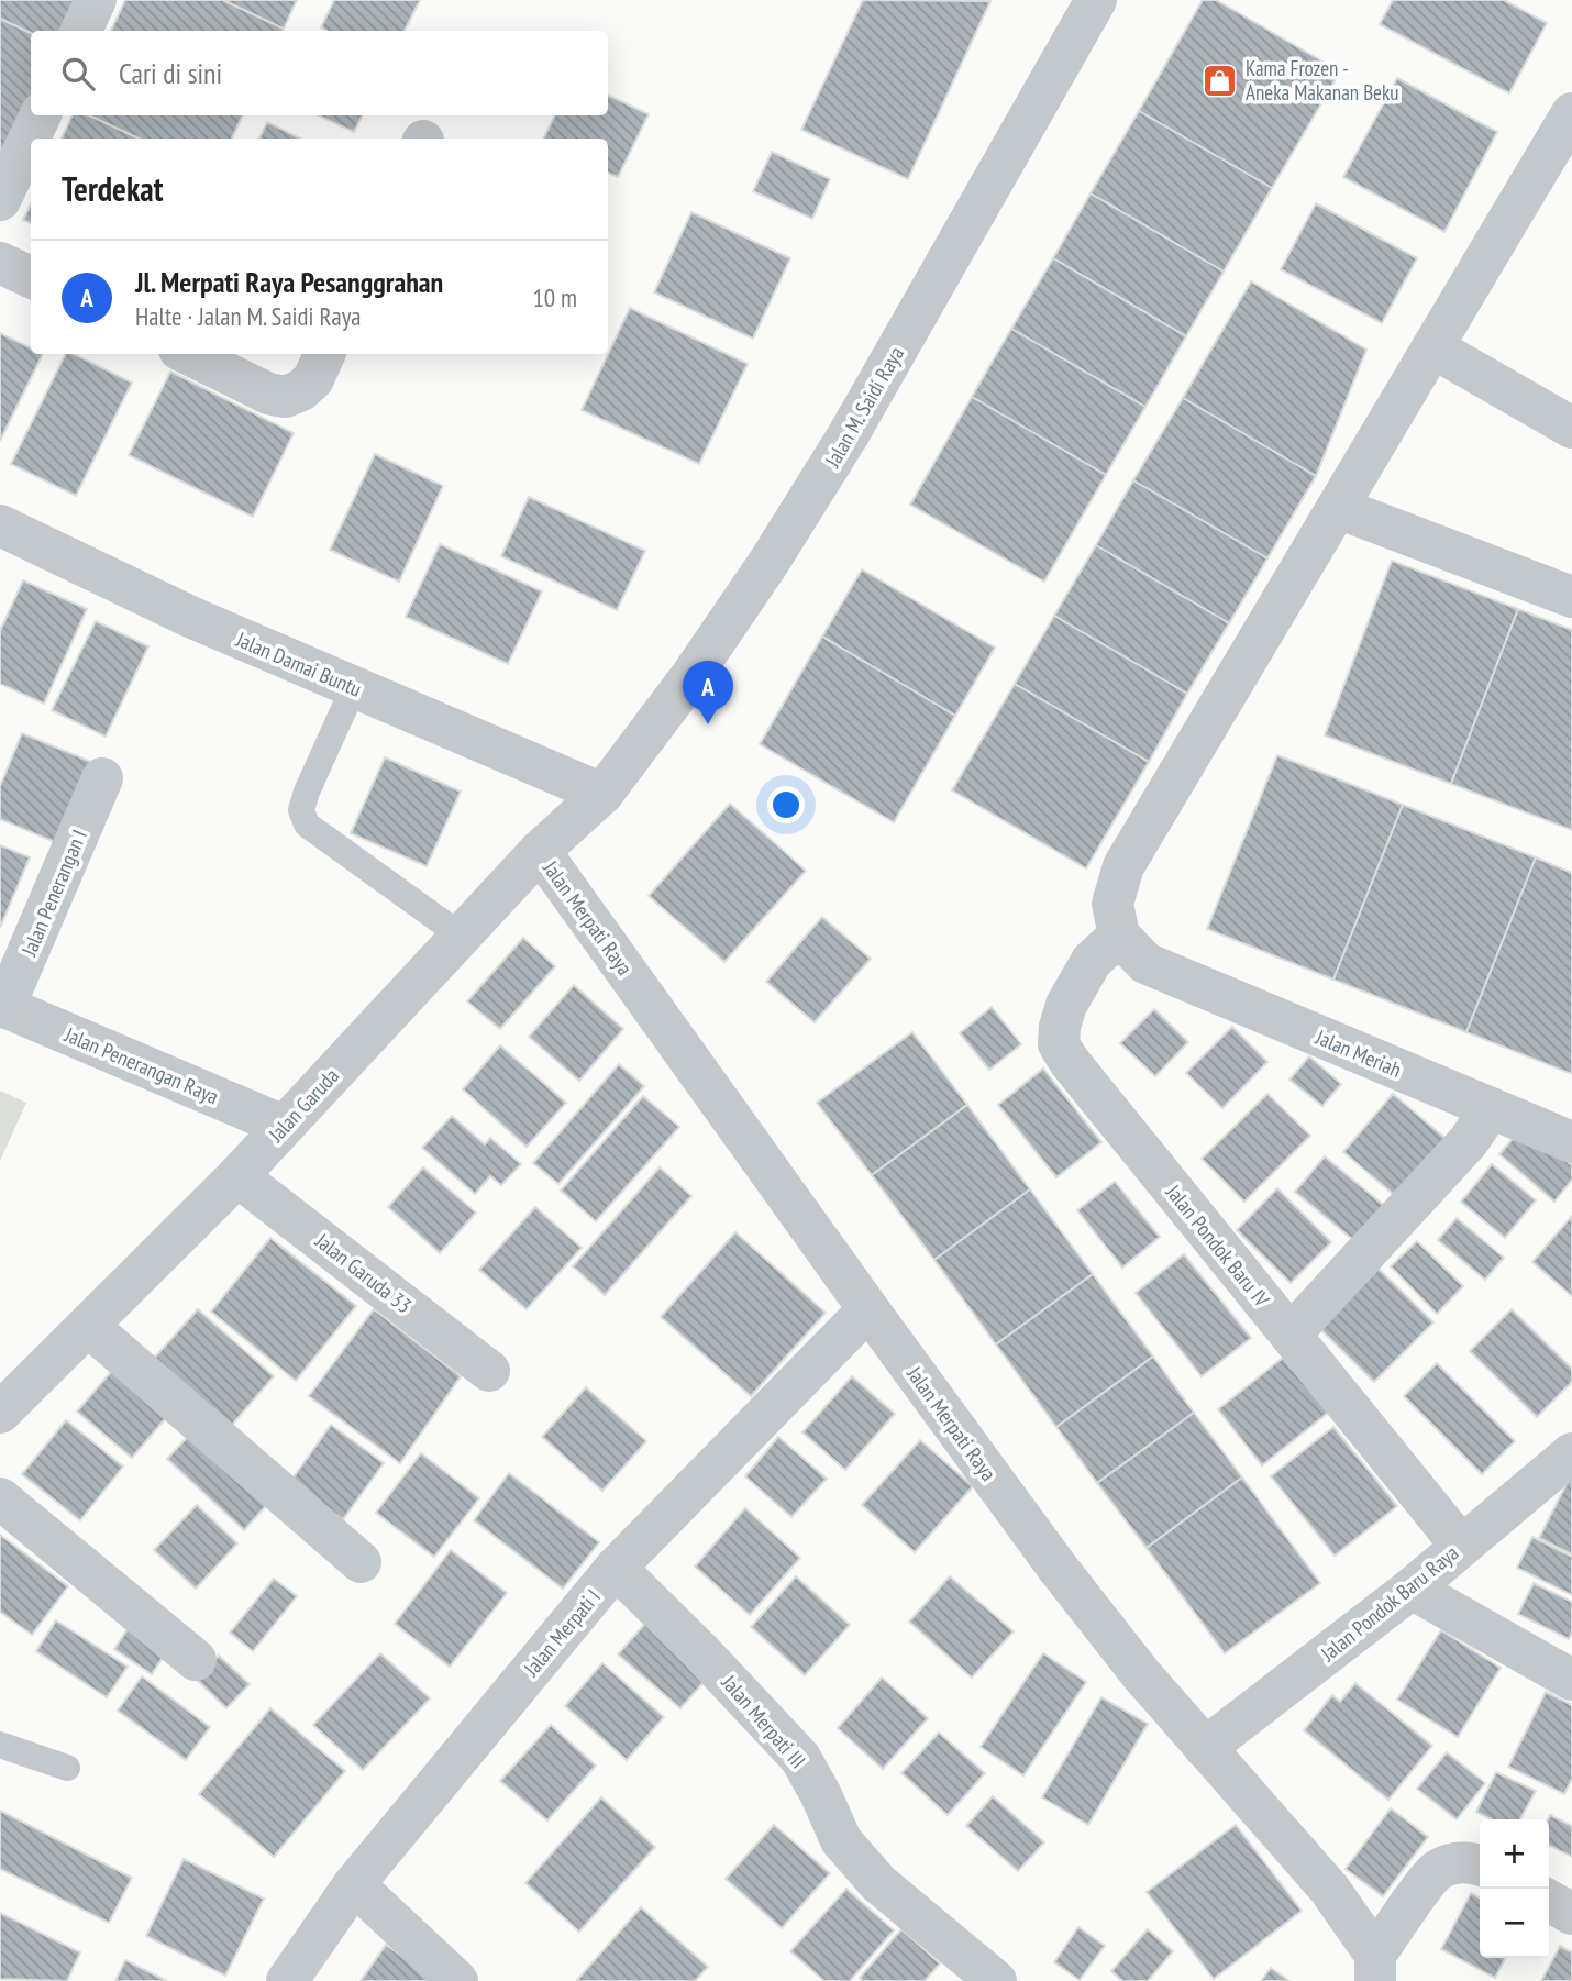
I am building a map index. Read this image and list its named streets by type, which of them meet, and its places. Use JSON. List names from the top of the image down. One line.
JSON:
{"streets":{"street":["Jalan M. Saidi Raya","Jalan Damai Buntu","Jalan Penerangan I","Jalan Merpati Raya","Jalan Meriah","Jalan Penerangan Raya","Jalan Garuda","Jalan Pondok Baru IV","Jalan Garuda 33","Jalan Pondok Baru Raya","Jalan Merpati I","Jalan Merpati III"]},"crossings":[["Jalan M. Saidi Raya","Jalan Damai Buntu"],["Jalan M. Saidi Raya","Jalan Garuda"],["Jalan Damai Buntu","Jalan Garuda"],["Jalan Penerangan I","Jalan Penerangan Raya"],["Jalan Merpati Raya","Jalan Garuda"],["Jalan Merpati Raya","Jalan Pondok Baru Raya"],["Jalan Merpati Raya","Jalan Merpati I"],["Jalan Meriah","Jalan Pondok Baru IV"],["Jalan Penerangan Raya","Jalan Garuda"],["Jalan Garuda","Jalan Garuda 33"],["Jalan Pondok Baru IV","Jalan Pondok Baru Raya"],["Jalan Merpati I","Jalan Merpati III"]],"places":{"shop":["Kama Frozen - Aneka Makanan Beku"]},"page":{"search":"Cari di sini","heading":"Terdekat","list":[{"mark":"A","name":"Jl. Merpati Raya Pesanggrahan","note":"Halte · Jalan M. Saidi Raya","value":"10 m"}],"pins":"A","map_buttons":["+","−"]}}
